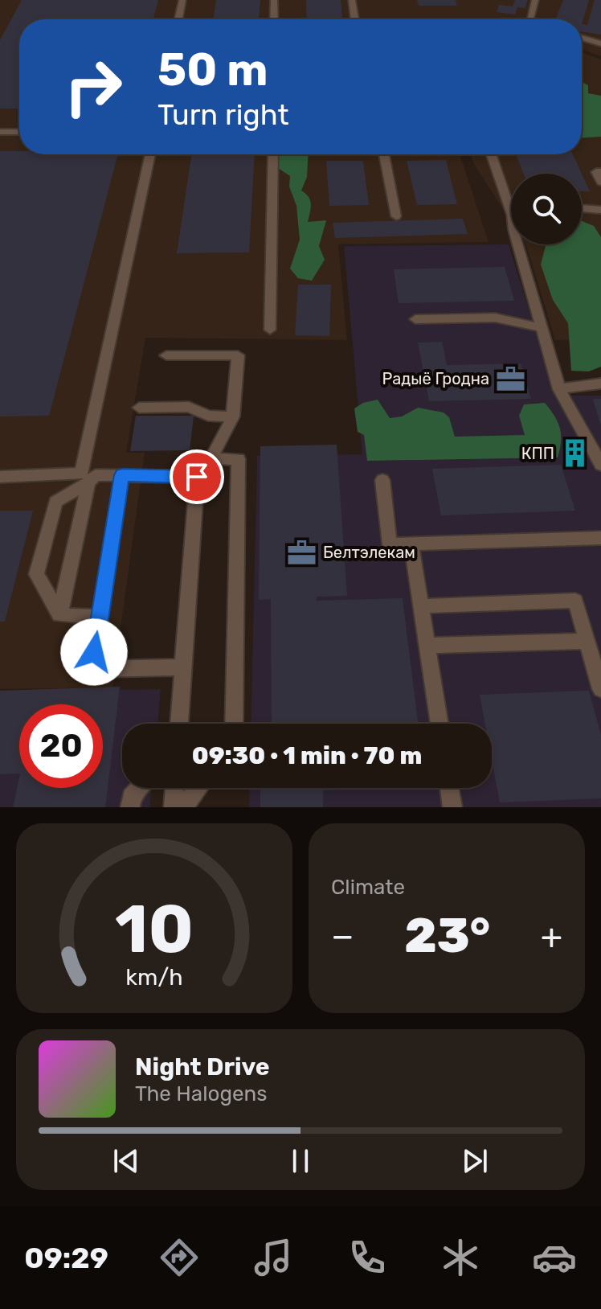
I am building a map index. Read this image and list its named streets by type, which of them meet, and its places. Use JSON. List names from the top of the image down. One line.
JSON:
{"places":{"office":["Радыё Гродна","Белтэлекам"],"building":["КПП"]},"page":{"turn":["50 m","Turn right"],"limit":"20","trip":"09:30 · 1 min · 70 m","tile":"Climate","heat":["−","23°","+"],"song":["Night Drive","The Halogens"],"tabs":"09:29","gauge":["10","km/h"]}}
